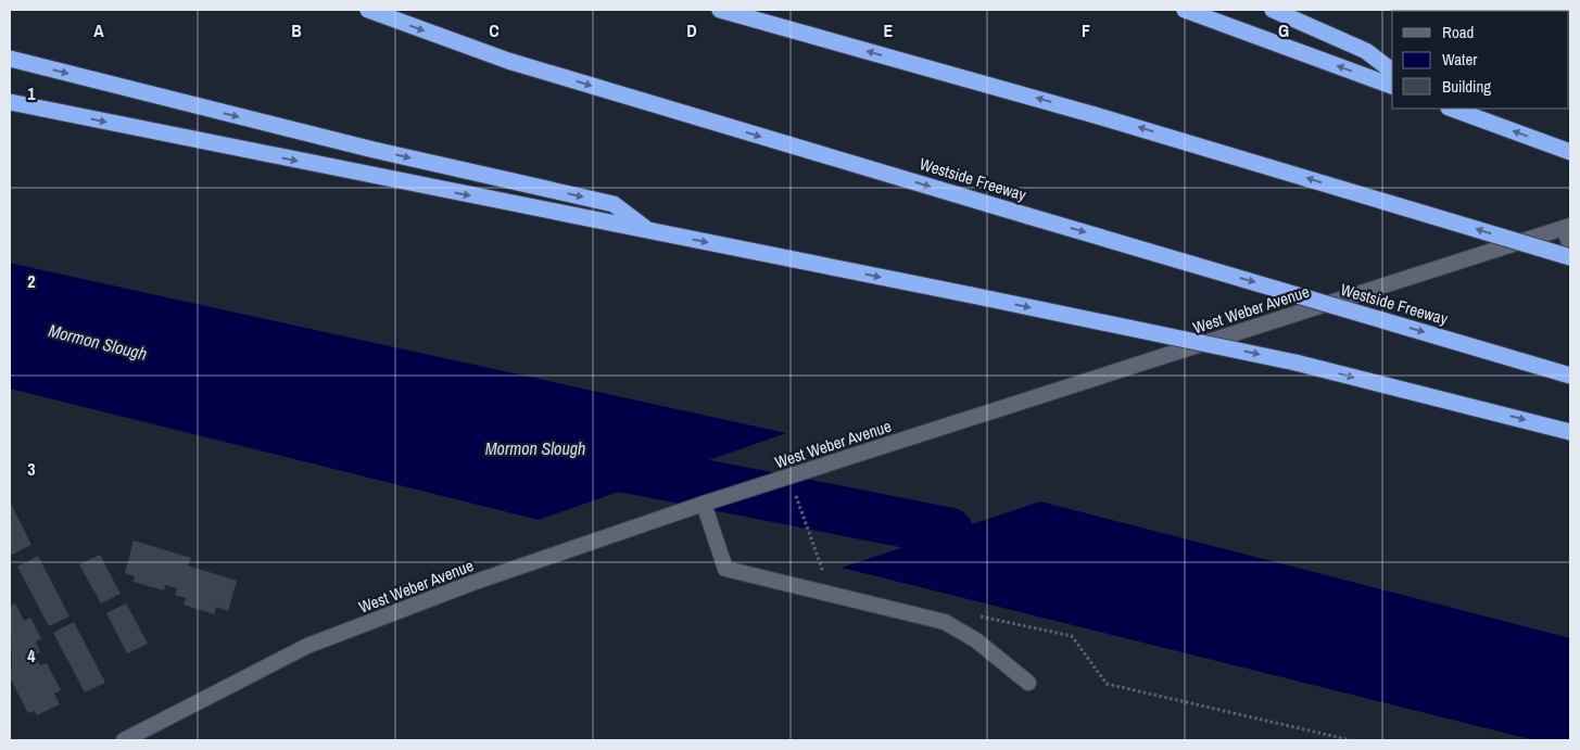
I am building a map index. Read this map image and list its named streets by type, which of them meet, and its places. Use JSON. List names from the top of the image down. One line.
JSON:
{"streets":{"highway":["Westside Freeway"],"street":["West Weber Avenue"]},"water":["Mormon Slough"],"legend":["Road","Water","Building"],"grid":{"columns":["A","B","C","D","E","F","G"],"rows":["1","2","3","4"]}}
